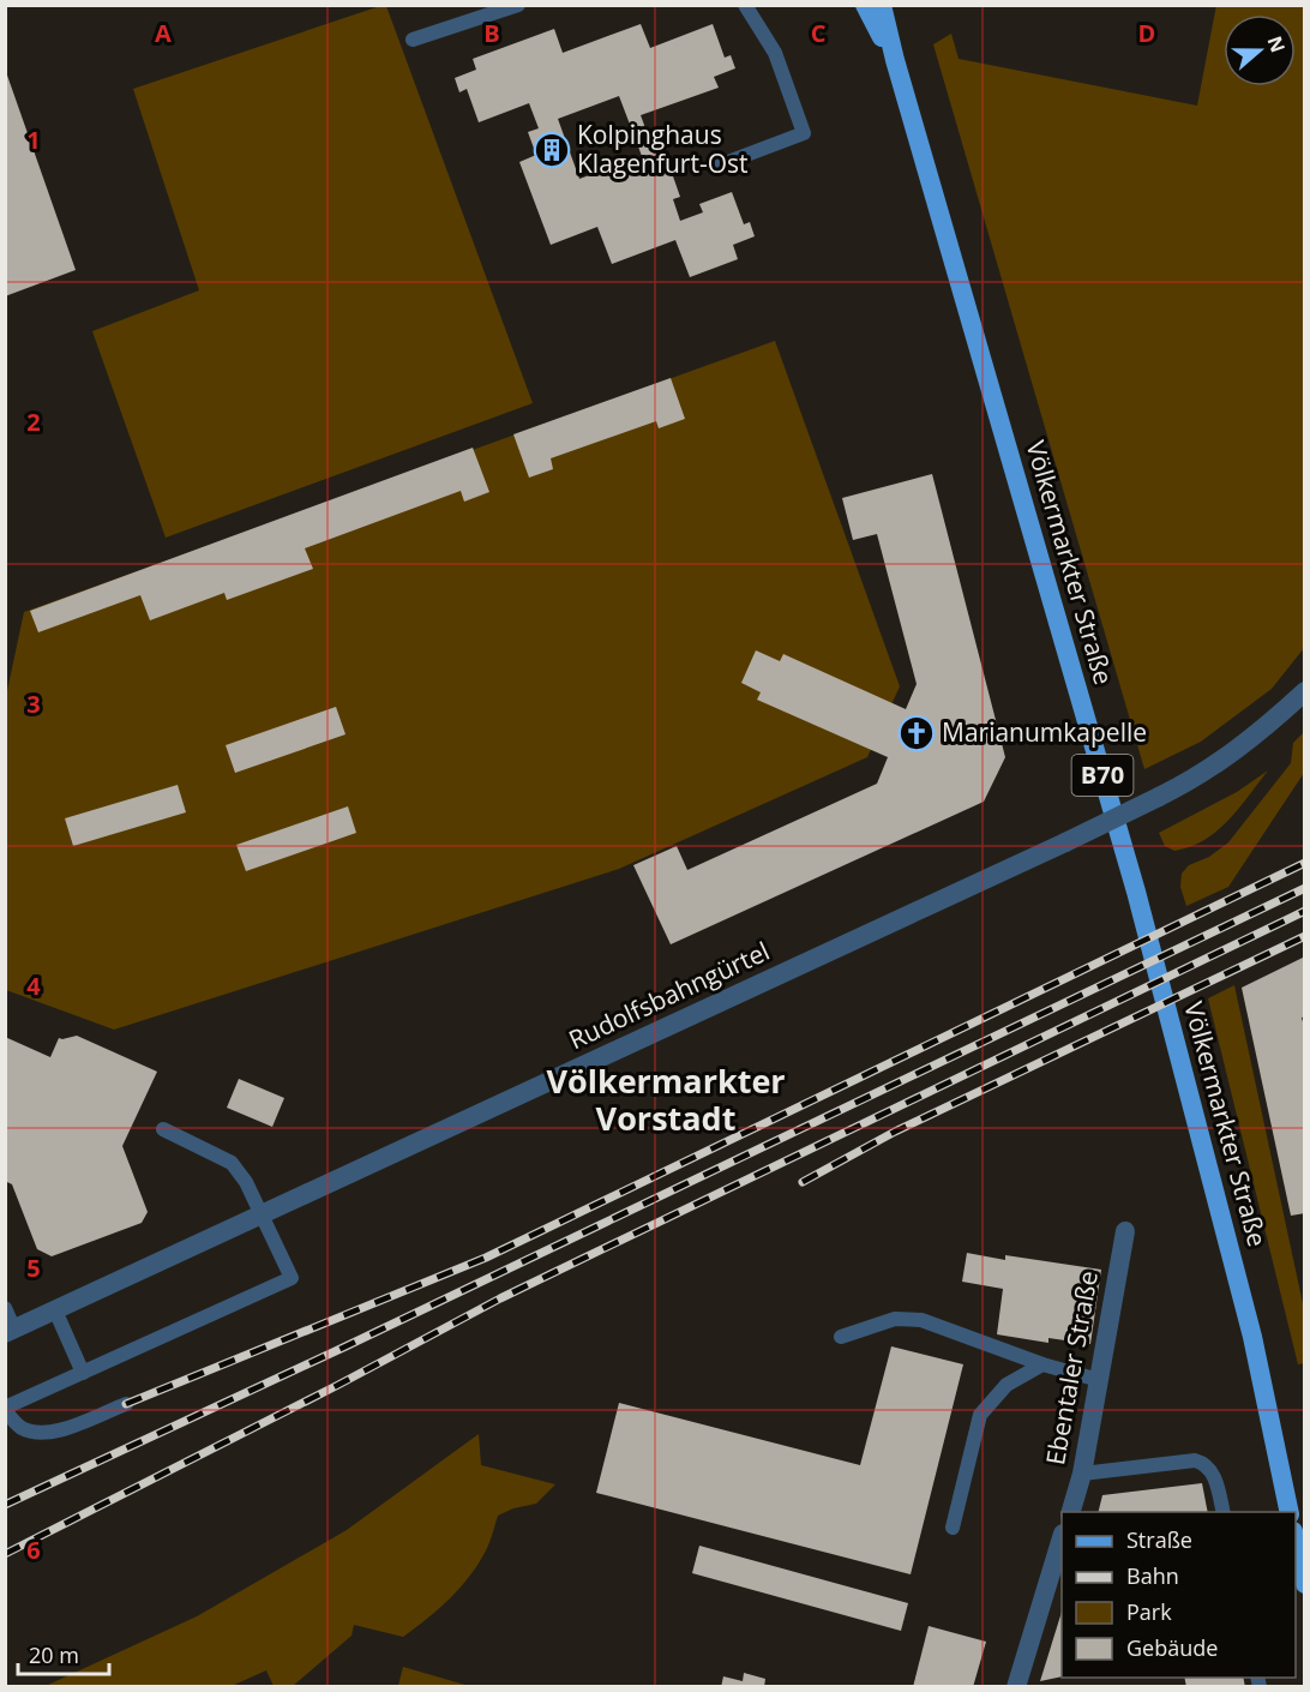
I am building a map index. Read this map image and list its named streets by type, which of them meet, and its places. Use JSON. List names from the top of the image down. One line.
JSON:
{"streets":{"main road":["Völkermarkter Straße","B70"],"street":["Rudolfsbahngürtel","Ebentaler Straße"]},"crossings":[["Völkermarkter Straße","B70"]],"districts":["Völkermarkter Vorstadt"],"places":{"building":["Kolpinghaus Klagenfurt-Ost"],"church":["Marianumkapelle"]},"legend":["Straße","Bahn","Park","Gebäude"],"scale_bar":"20 m","north":"right","grid":{"columns":["A","B","C","D"],"rows":["1","2","3","4","5","6"]}}
